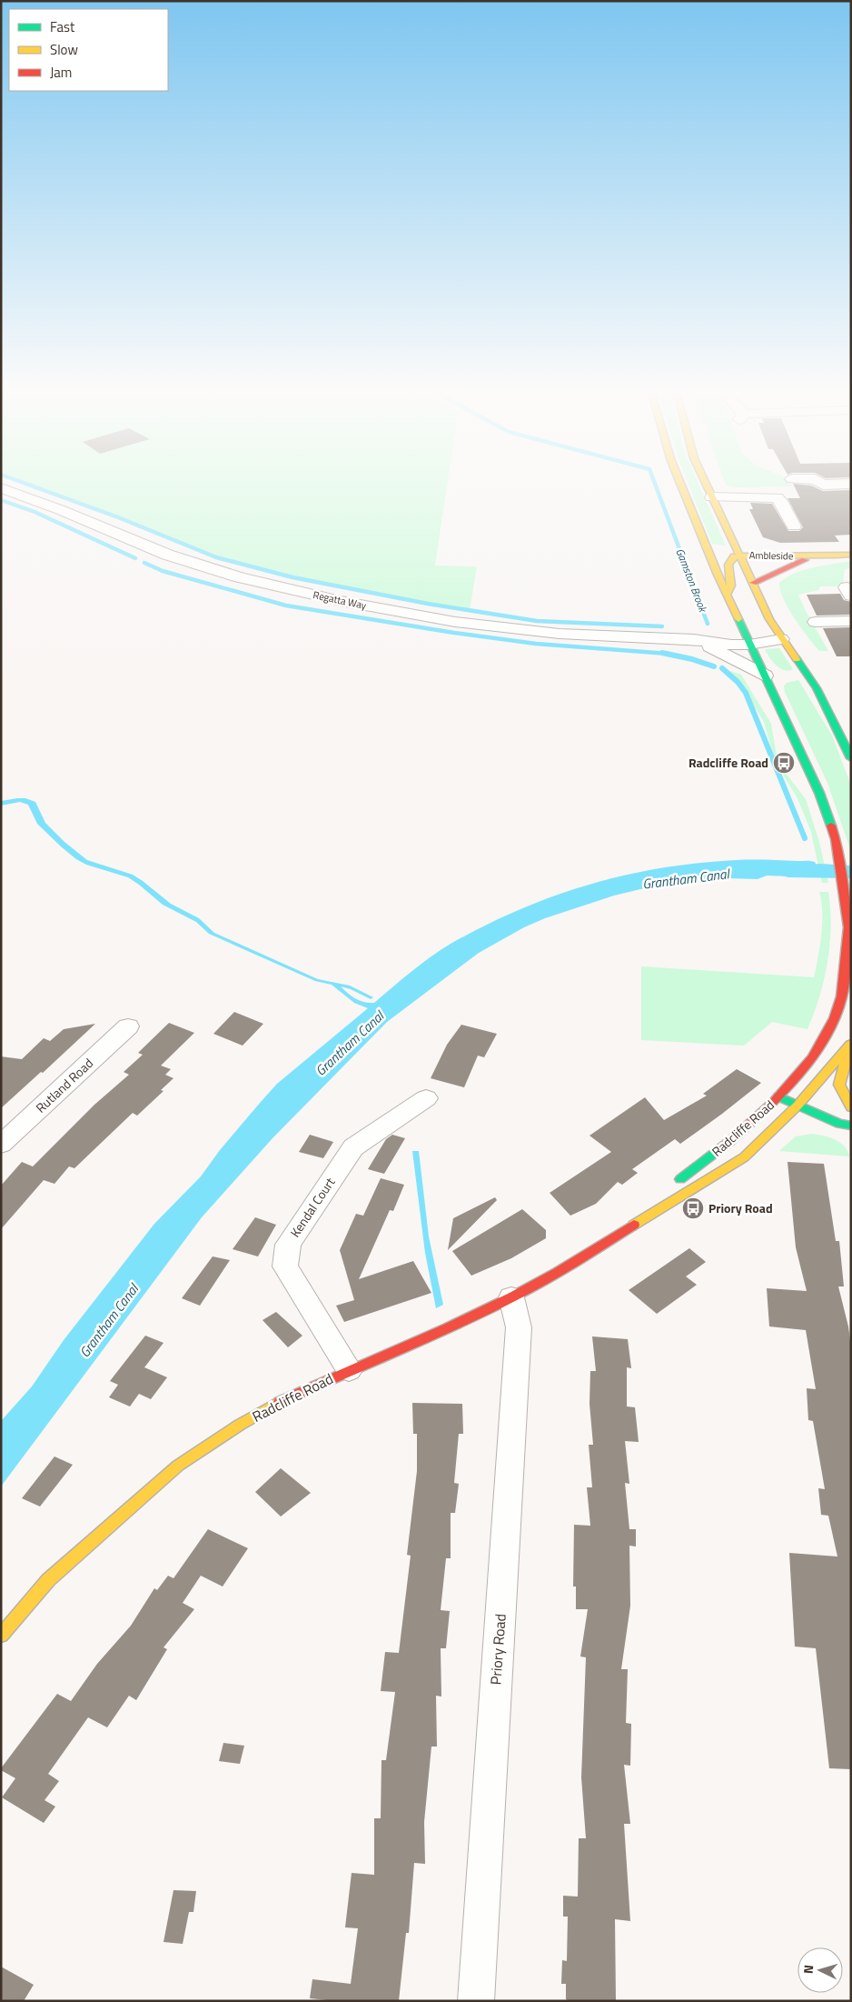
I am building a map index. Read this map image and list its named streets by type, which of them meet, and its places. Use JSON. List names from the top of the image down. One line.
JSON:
{"streets":{"main road":["Ambleside","Radcliffe Road"],"street":["Regatta Way","Rutland Road","Kendal Court","Priory Road"]},"crossings":[["Ambleside","Radcliffe Road"],["Regatta Way","Radcliffe Road"],["Radcliffe Road","Kendal Court"],["Radcliffe Road","Priory Road"]],"water":["Gamston Brook","Grantham Canal"],"places":{"bus stop":["Radcliffe Road","Priory Road"]},"legend":["Fast","Slow","Jam"],"north":"left"}
